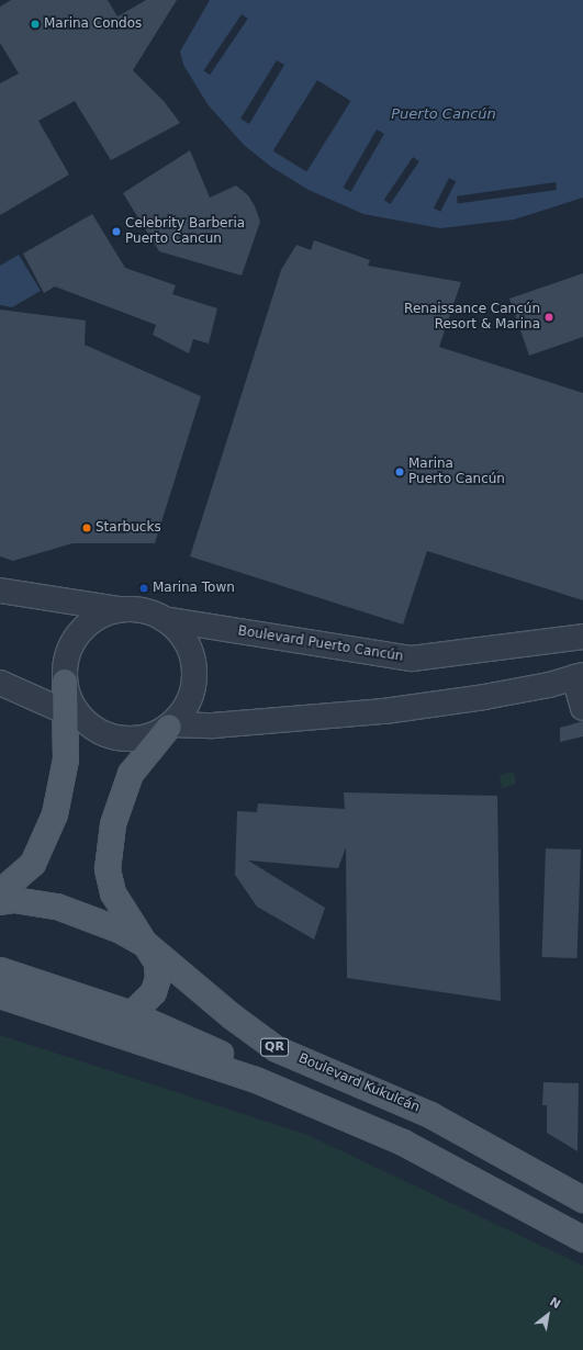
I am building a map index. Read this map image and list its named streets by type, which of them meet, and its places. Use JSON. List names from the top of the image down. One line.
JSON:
{"streets":{"main road":["QR","Boulevard Kukulcán"],"street":["Boulevard Puerto Cancún"]},"water":["Puerto Cancún"],"places":["Marina Condos","Celebrity Barberia Puerto Cancun","Renaissance Cancún Resort & Marina","Marina Puerto Cancún","Starbucks","Marina Town"],"north":"top right"}
